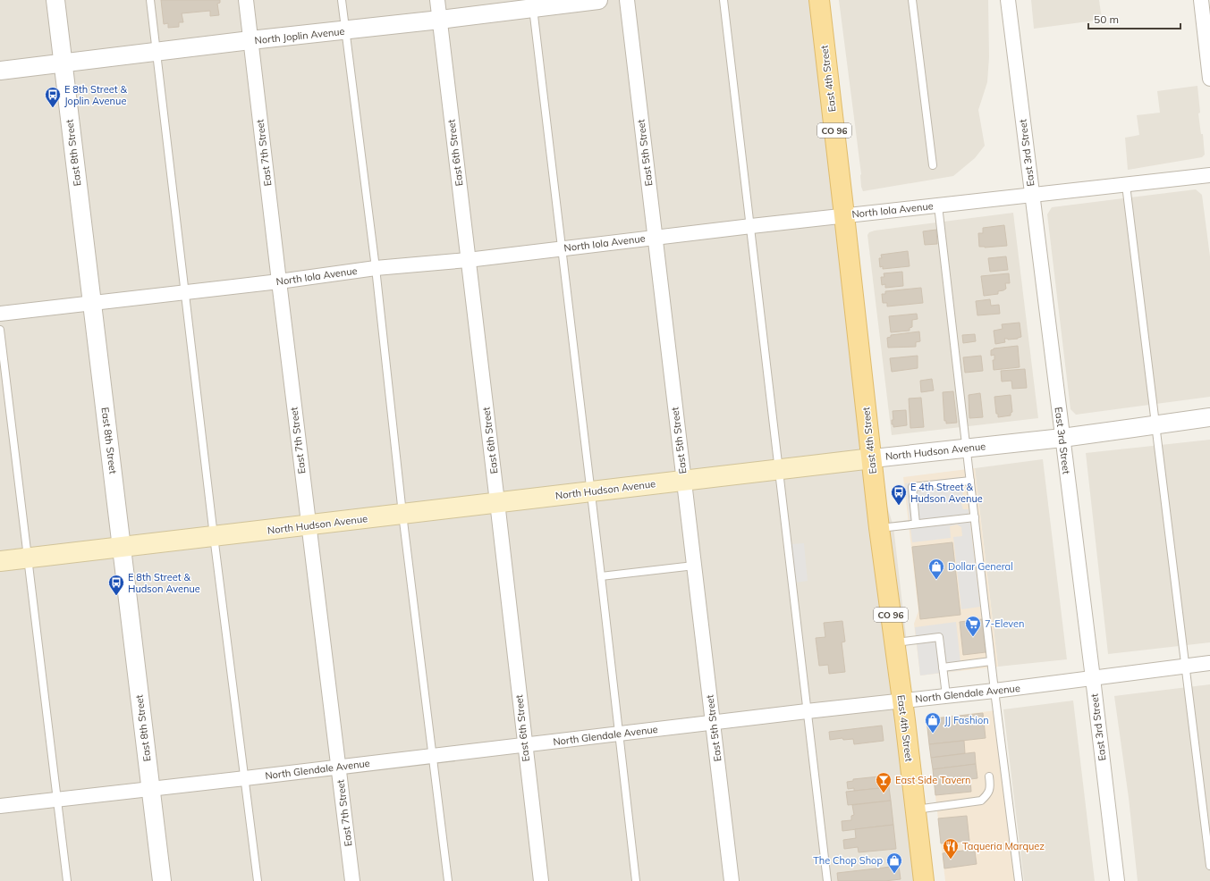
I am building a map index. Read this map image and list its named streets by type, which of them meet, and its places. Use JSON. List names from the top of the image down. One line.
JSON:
{"streets":{"main road":["East 4th Street","CO 96","North Hudson Avenue"],"street":["North Joplin Avenue","East 8th Street","East 7th Street","East 6th Street","East 5th Street","East 3rd Street","North Iola Avenue","North Glendale Avenue"]},"crossings":[["North Joplin Avenue","East 8th Street"],["North Joplin Avenue","East 7th Street"],["North Joplin Avenue","East 6th Street"],["East 4th Street","North Iola Avenue"],["East 4th Street","North Hudson Avenue"],["East 4th Street","North Glendale Avenue"],["East 8th Street","North Iola Avenue"],["East 8th Street","North Hudson Avenue"],["East 8th Street","North Glendale Avenue"],["East 7th Street","North Iola Avenue"],["East 7th Street","North Hudson Avenue"],["East 7th Street","North Glendale Avenue"],["East 6th Street","North Iola Avenue"],["East 6th Street","North Hudson Avenue"],["East 6th Street","North Glendale Avenue"],["East 5th Street","North Iola Avenue"],["East 5th Street","North Hudson Avenue"],["East 5th Street","North Glendale Avenue"],["East 3rd Street","North Iola Avenue"],["East 3rd Street","North Hudson Avenue"],["East 3rd Street","North Glendale Avenue"]],"places":{"bus stop":["E 8th Street & Joplin Avenue","E 4th Street & Hudson Avenue","E 8th Street & Hudson Avenue"],"shop":["Dollar General","JJ Fashion","The Chop Shop"],"supermarket":["7-Eleven"],"bar":["East Side Tavern"],"restaurant":["Taqueria Marquez"]},"scale_bar":"50 m"}
